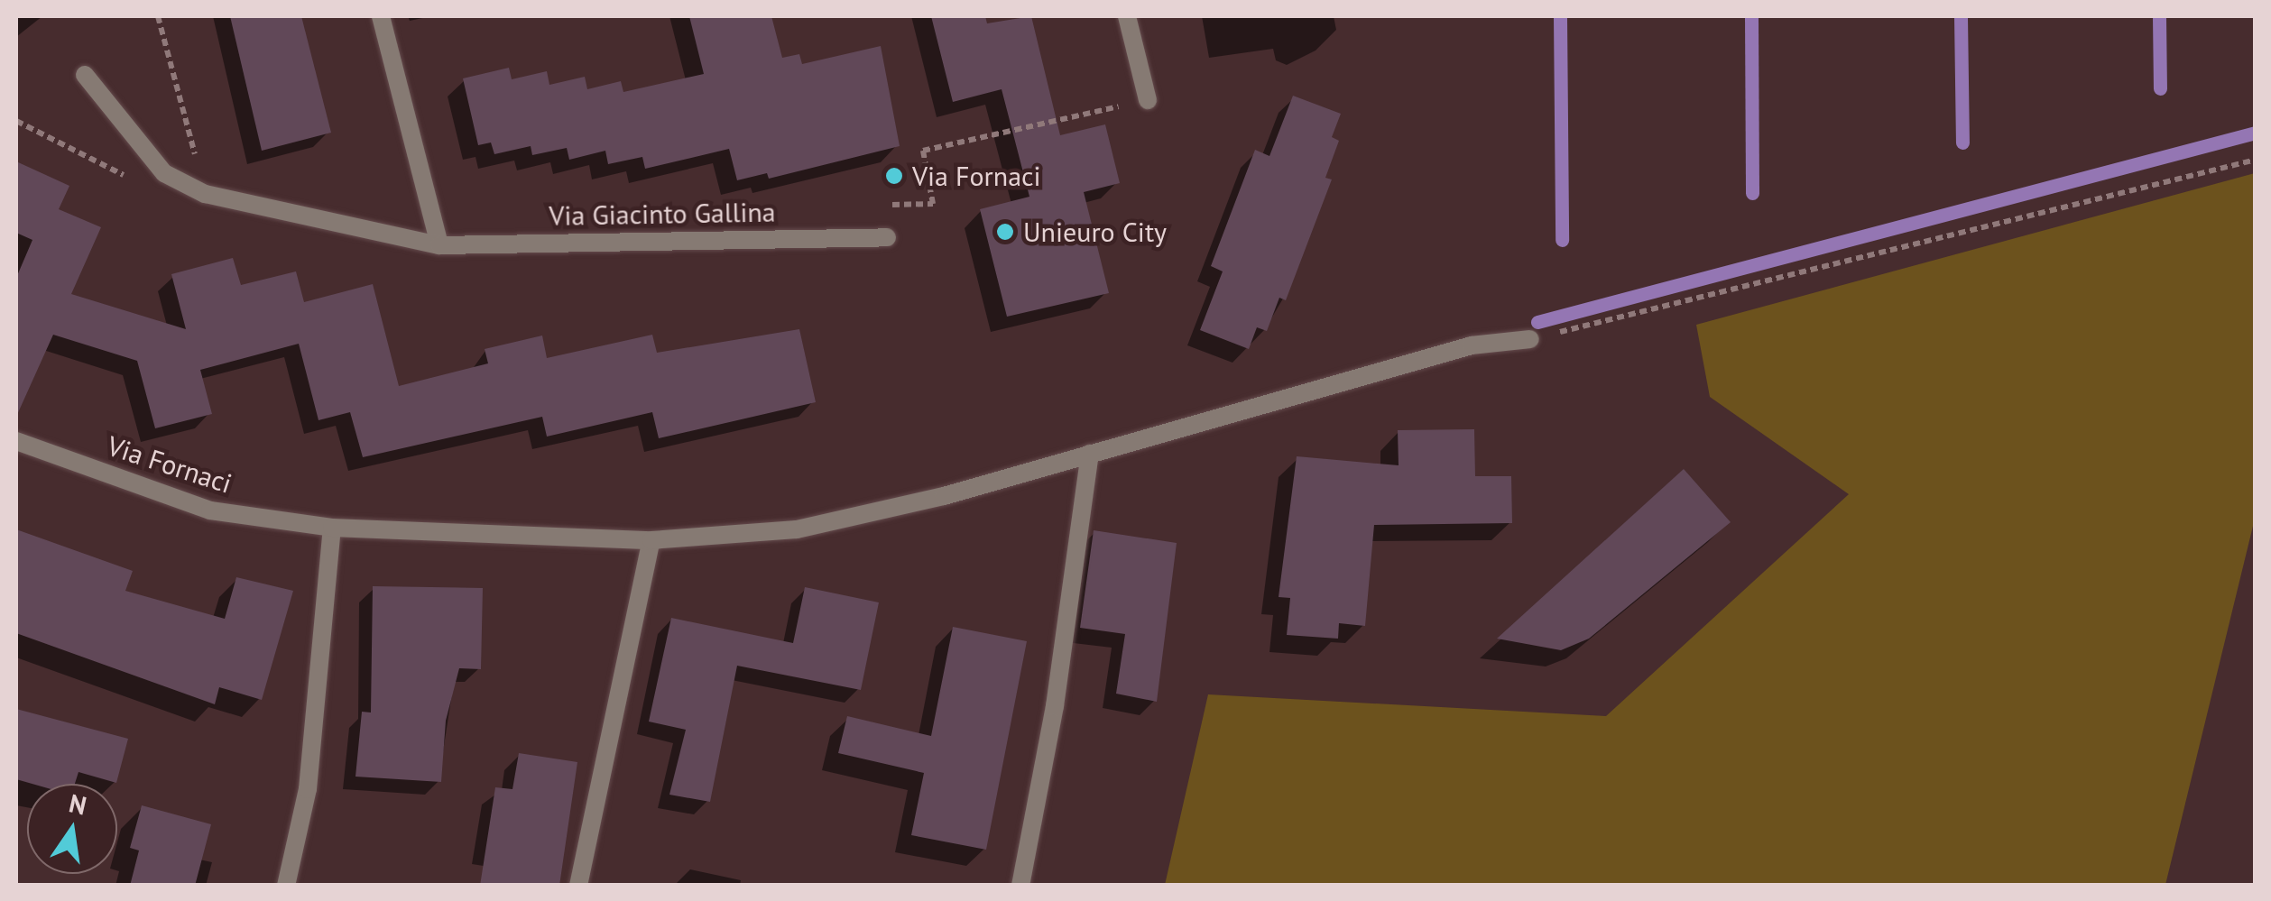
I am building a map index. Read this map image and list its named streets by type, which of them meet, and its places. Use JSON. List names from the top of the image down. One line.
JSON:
{"streets":{"street":["Via Giacinto Gallina","Via Fornaci"]},"places":["Via Fornaci","Unieuro City"],"north":"top"}
